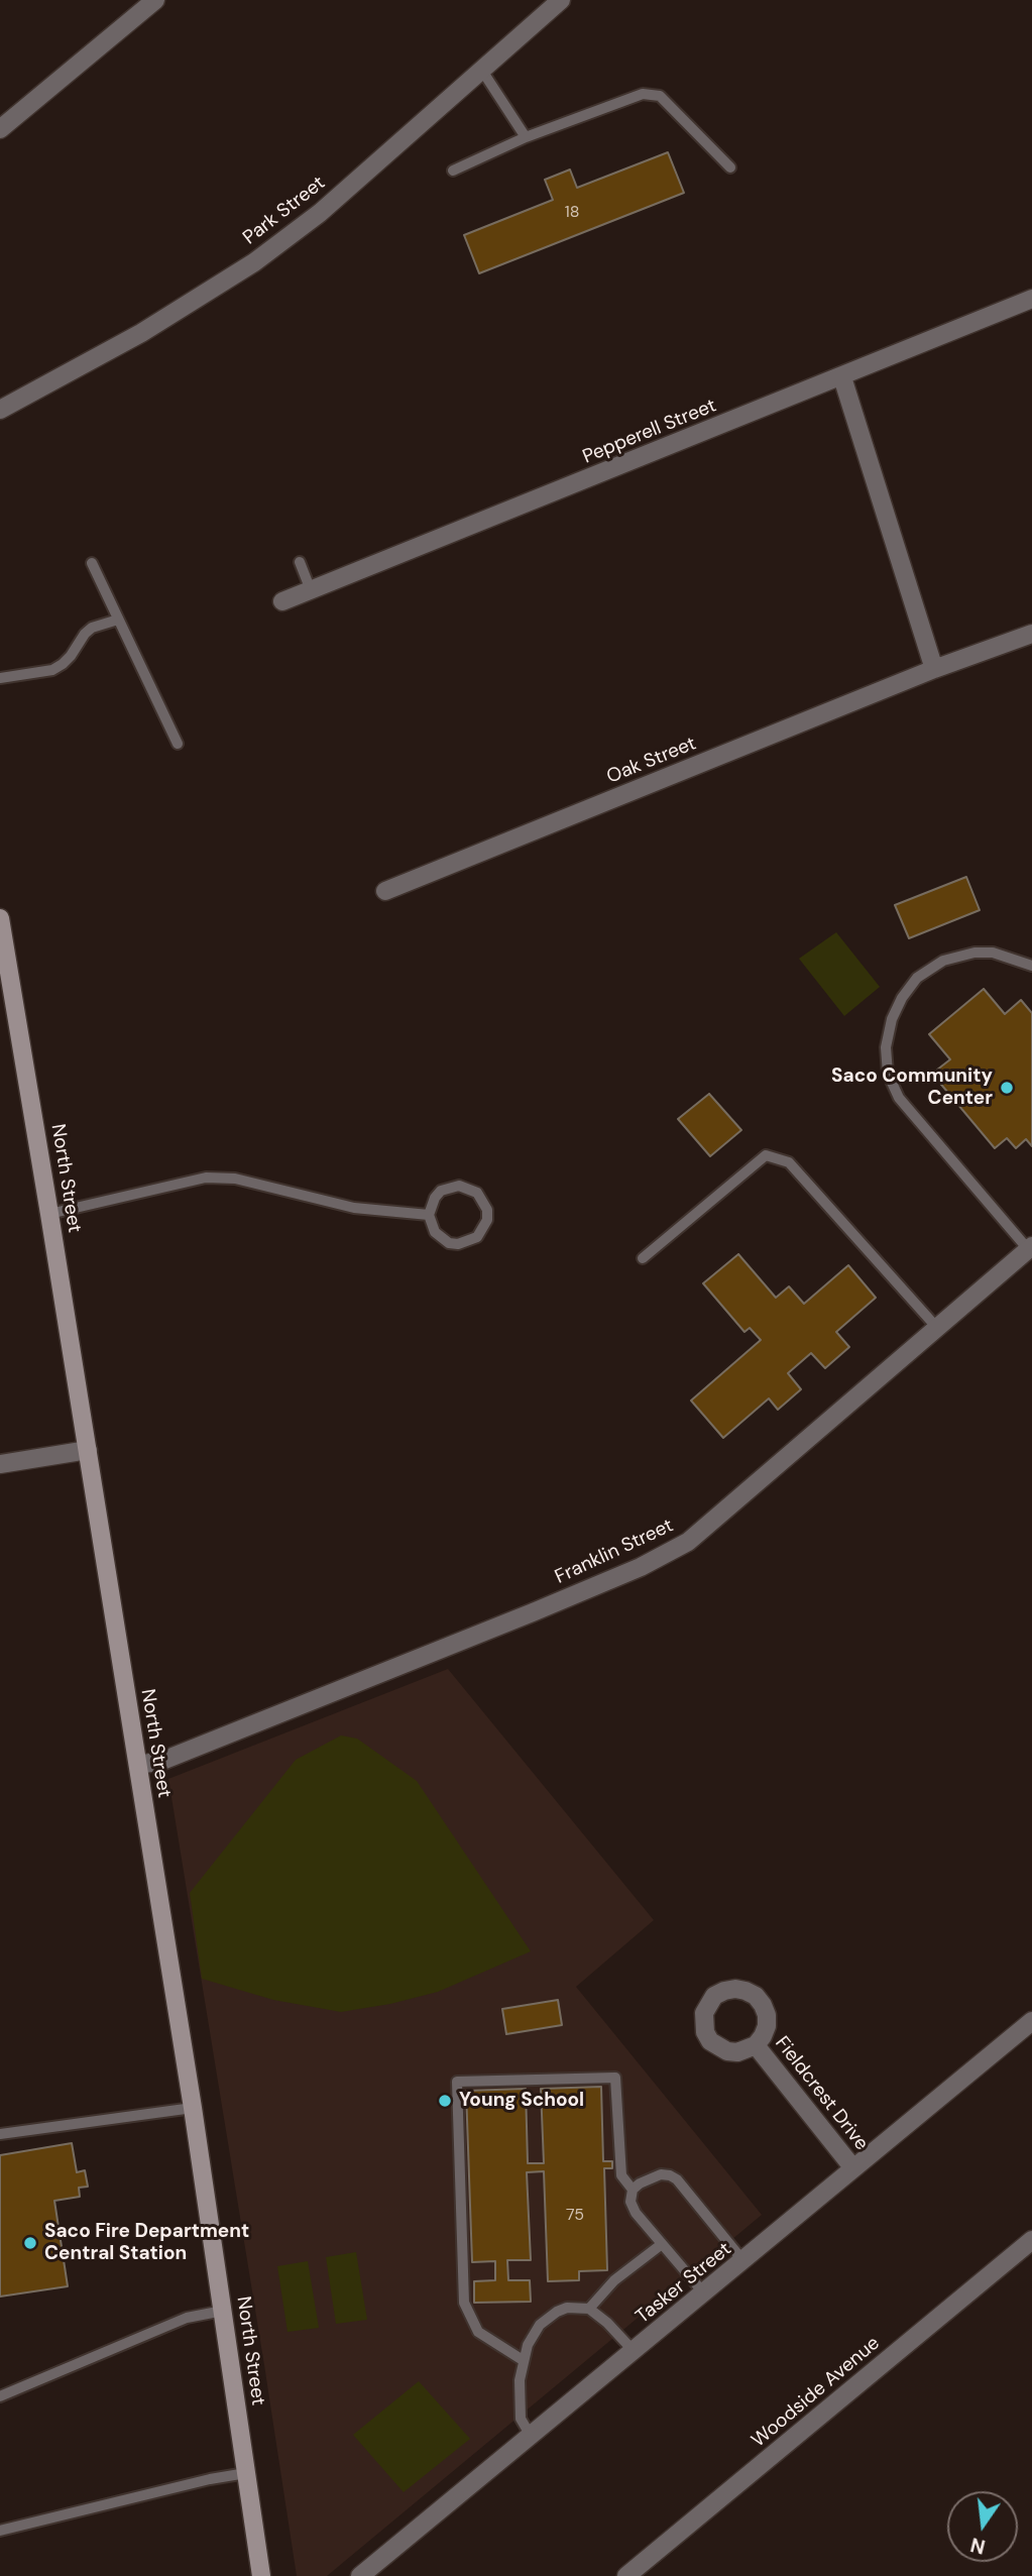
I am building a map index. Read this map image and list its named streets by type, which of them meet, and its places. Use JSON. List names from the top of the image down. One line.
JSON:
{"streets":{"main road":["North Street"],"street":["Park Street","Pepperell Street","Oak Street","Franklin Street","Fieldcrest Drive","Tasker Street","Woodside Avenue"]},"crossings":[["North Street","Franklin Street"],["Fieldcrest Drive","Tasker Street"]],"places":["Saco Community Center","Young School","Saco Fire Department Central Station"],"house_numbers":["18","75"],"north":"bottom"}
